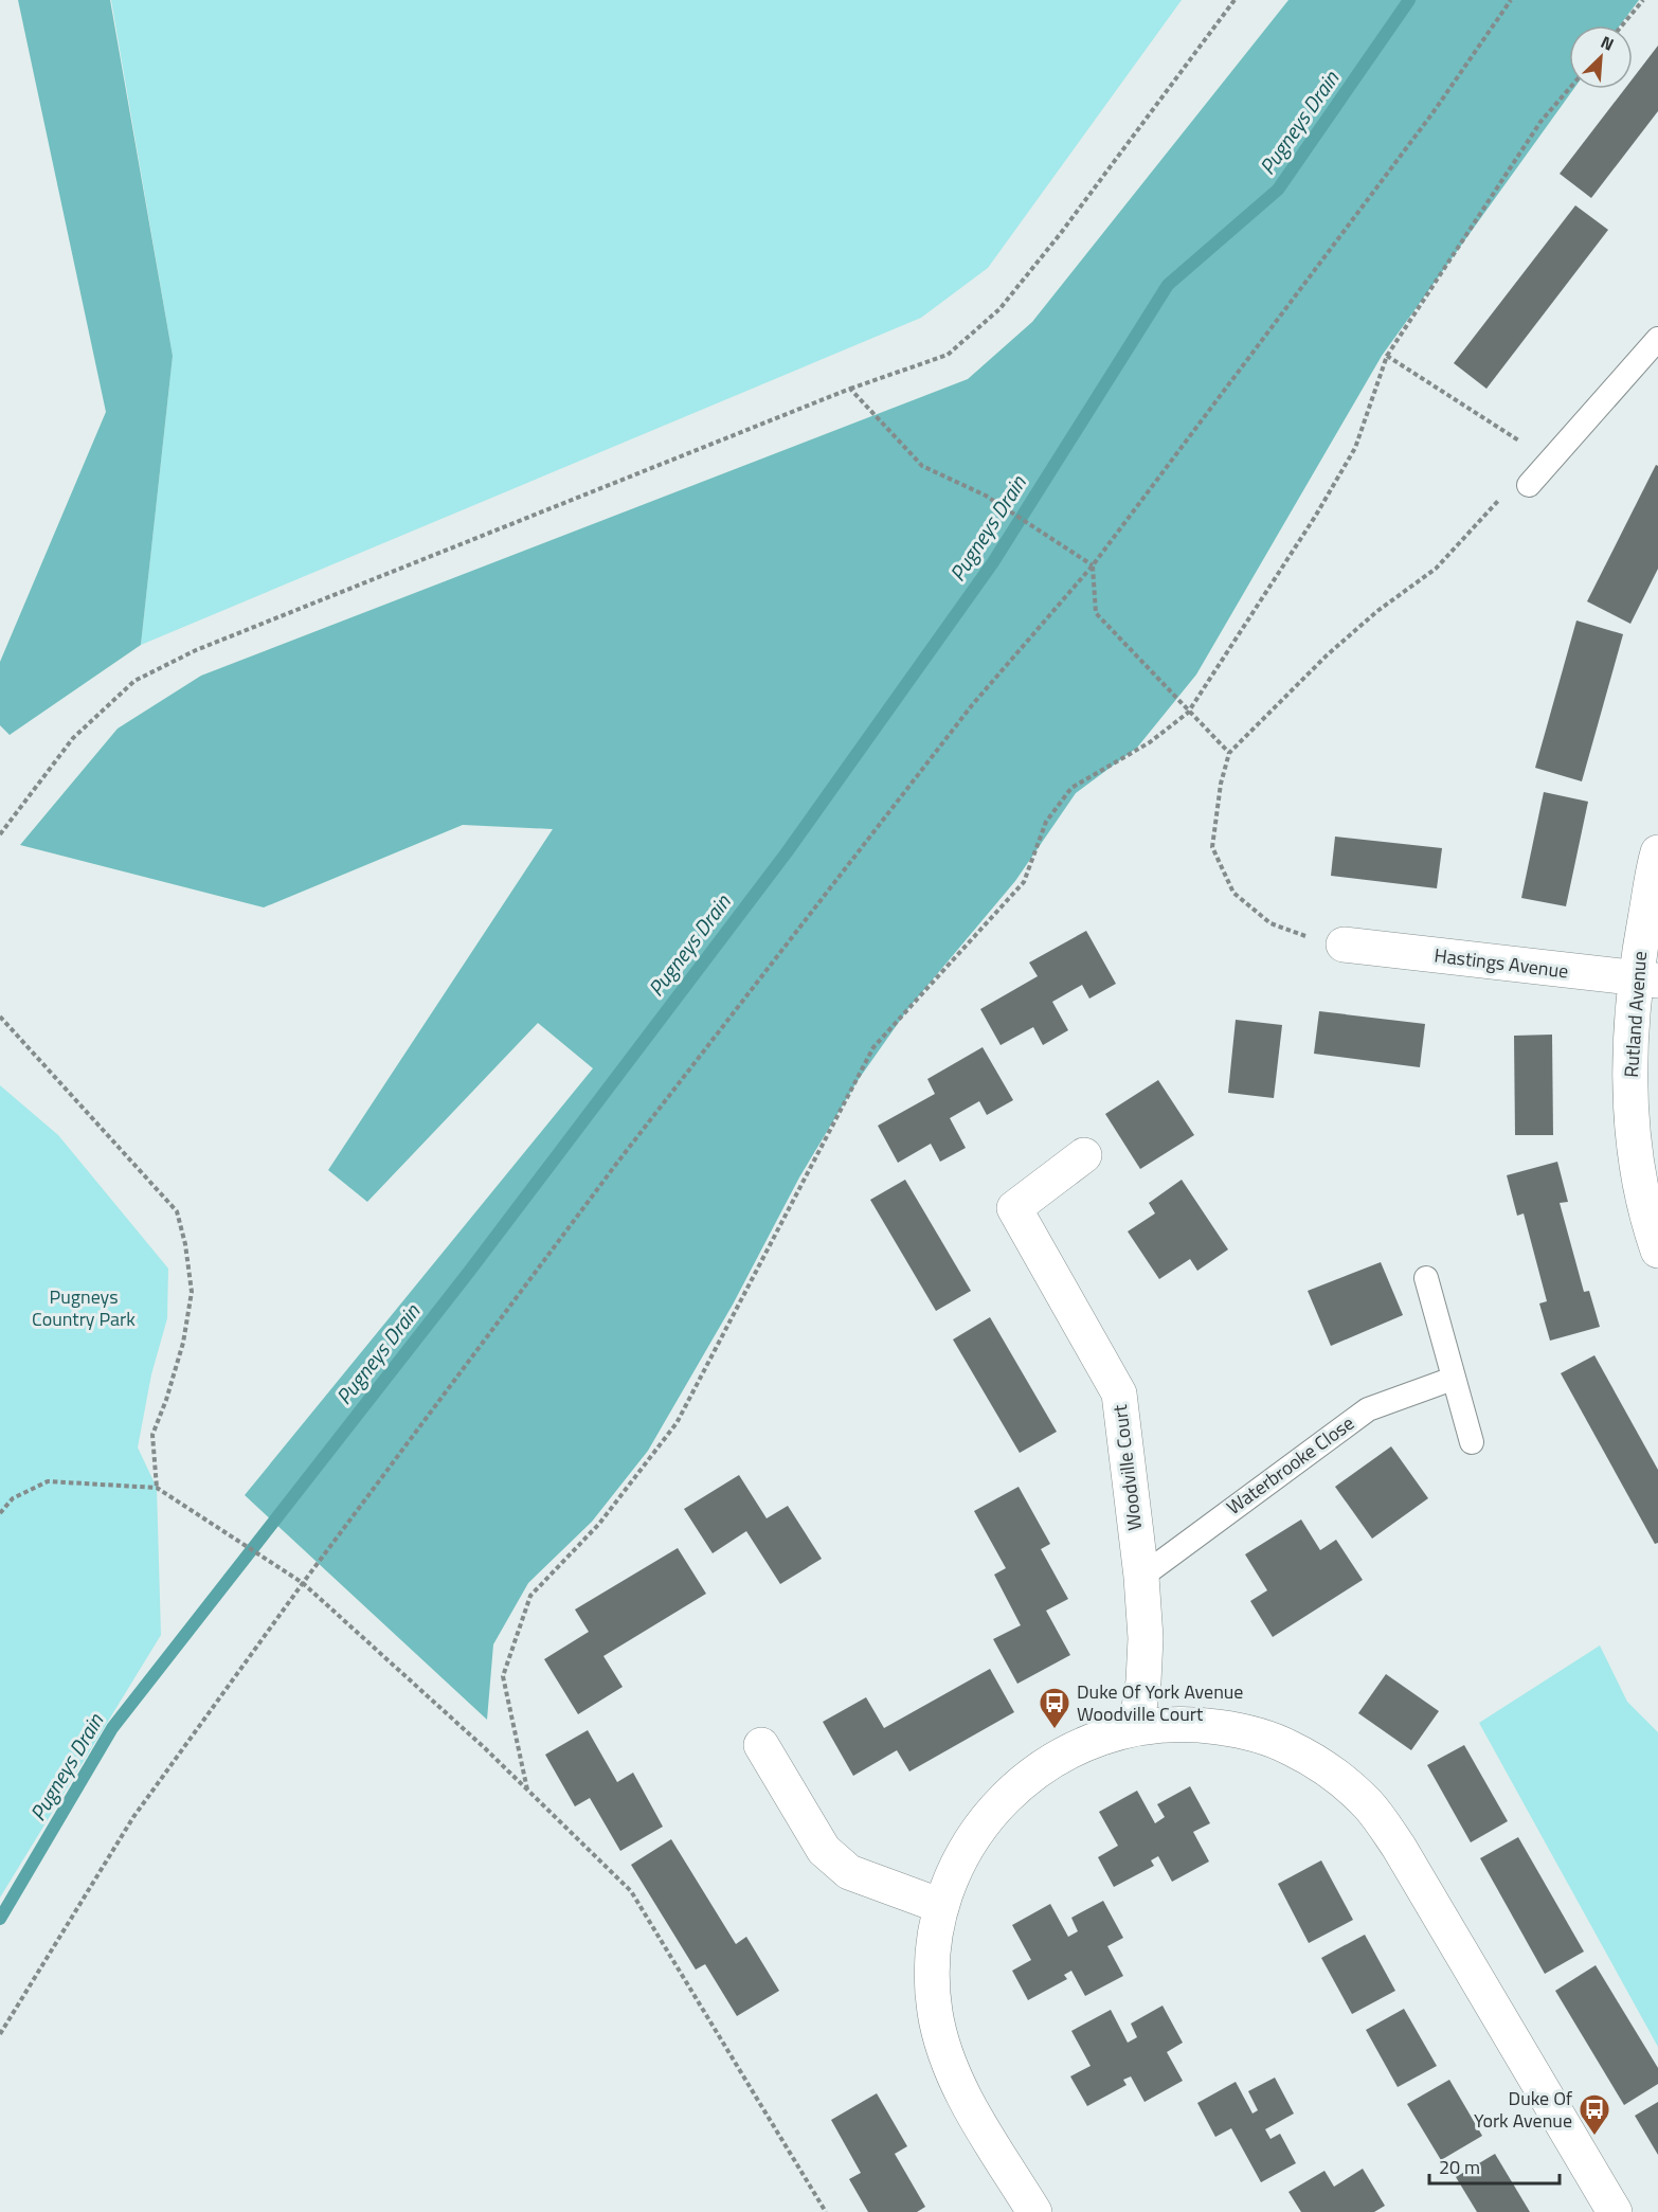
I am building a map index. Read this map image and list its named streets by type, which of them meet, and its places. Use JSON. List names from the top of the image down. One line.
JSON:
{"streets":{"street":["Hastings Avenue","Rutland Avenue","Woodville Court"],"lane":["Waterbrooke Close"]},"crossings":[["Hastings Avenue","Rutland Avenue"],["Waterbrooke Close","Woodville Court"]],"water":["Pugneys Drain"],"parks":["Pugneys Country Park"],"places":{"bus stop":["Duke Of York Avenue Woodville Court","Duke Of York Avenue"]},"scale_bar":"20 m","north":"top right"}
